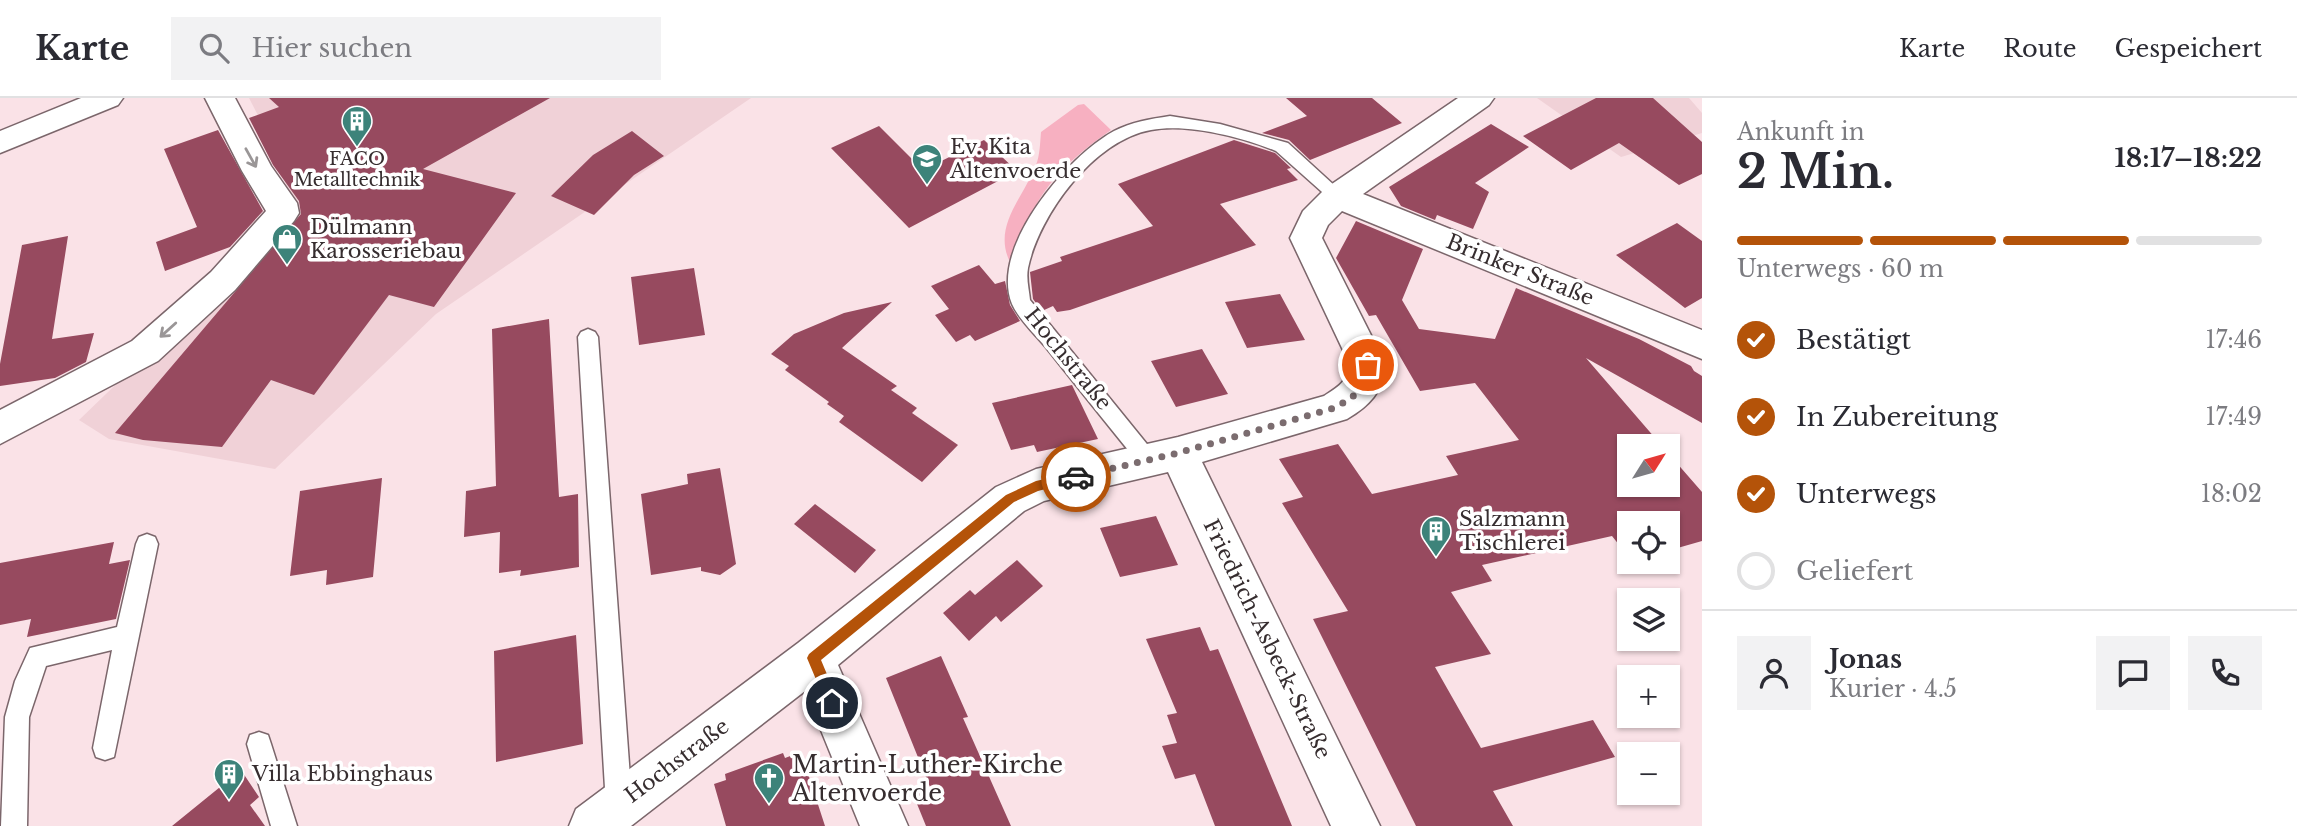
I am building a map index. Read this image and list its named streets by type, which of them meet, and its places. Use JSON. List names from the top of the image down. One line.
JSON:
{"streets":{"street":["Brinker Straße","Hochstraße","Friedrich-Asbeck-Straße"]},"crossings":[["Brinker Straße","Hochstraße"],["Hochstraße","Friedrich-Asbeck-Straße"]],"places":{"building":["FACO Metalltechnik","Salzmann Tischlerei","Villa Ebbinghaus"],"school or university":["Ev. Kita Altenvoerde"],"shop":["Dülmann Karosseriebau"],"church":["Martin-Luther-Kirche Altenvoerde"]},"north":"top right","page":{"header":"Karte","search":"Hier suchen","nav":["Karte","Route","Gespeichert"],"heading":["2 Min.","Ankunft in","18:17–18:22"],"panel":["Jonas","Kurier · 4.5"],"bar":"Unterwegs · 60 m","list":[["Bestätigt","17:46"],["In Zubereitung","17:49"],["Unterwegs","18:02"],"Geliefert"],"map_buttons":["+","−"]}}
